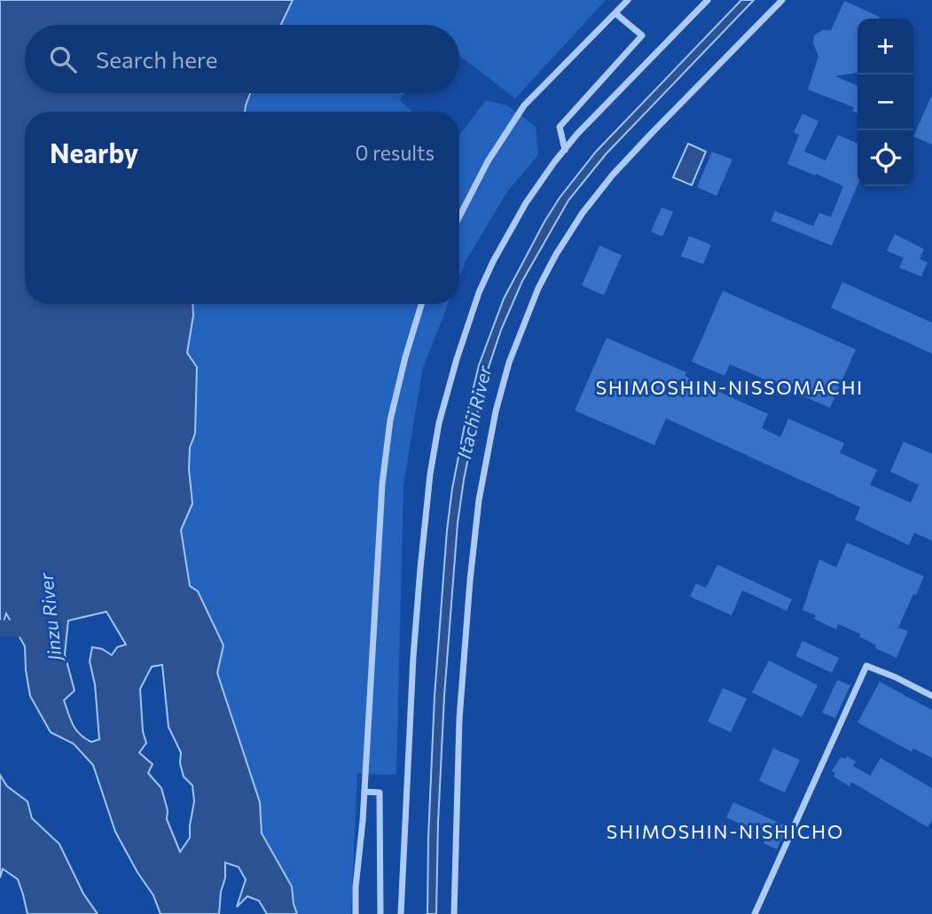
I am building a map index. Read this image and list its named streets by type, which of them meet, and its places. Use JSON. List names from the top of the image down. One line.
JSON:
{"districts":["SHIMOSHIN-NISSOMACHI","SHIMOSHIN-NISHICHO"],"water":["Itachi River","Jinzu River"],"page":{"map_buttons":["+","−"],"search":"Search here","heading":["Nearby","0 results"]}}
